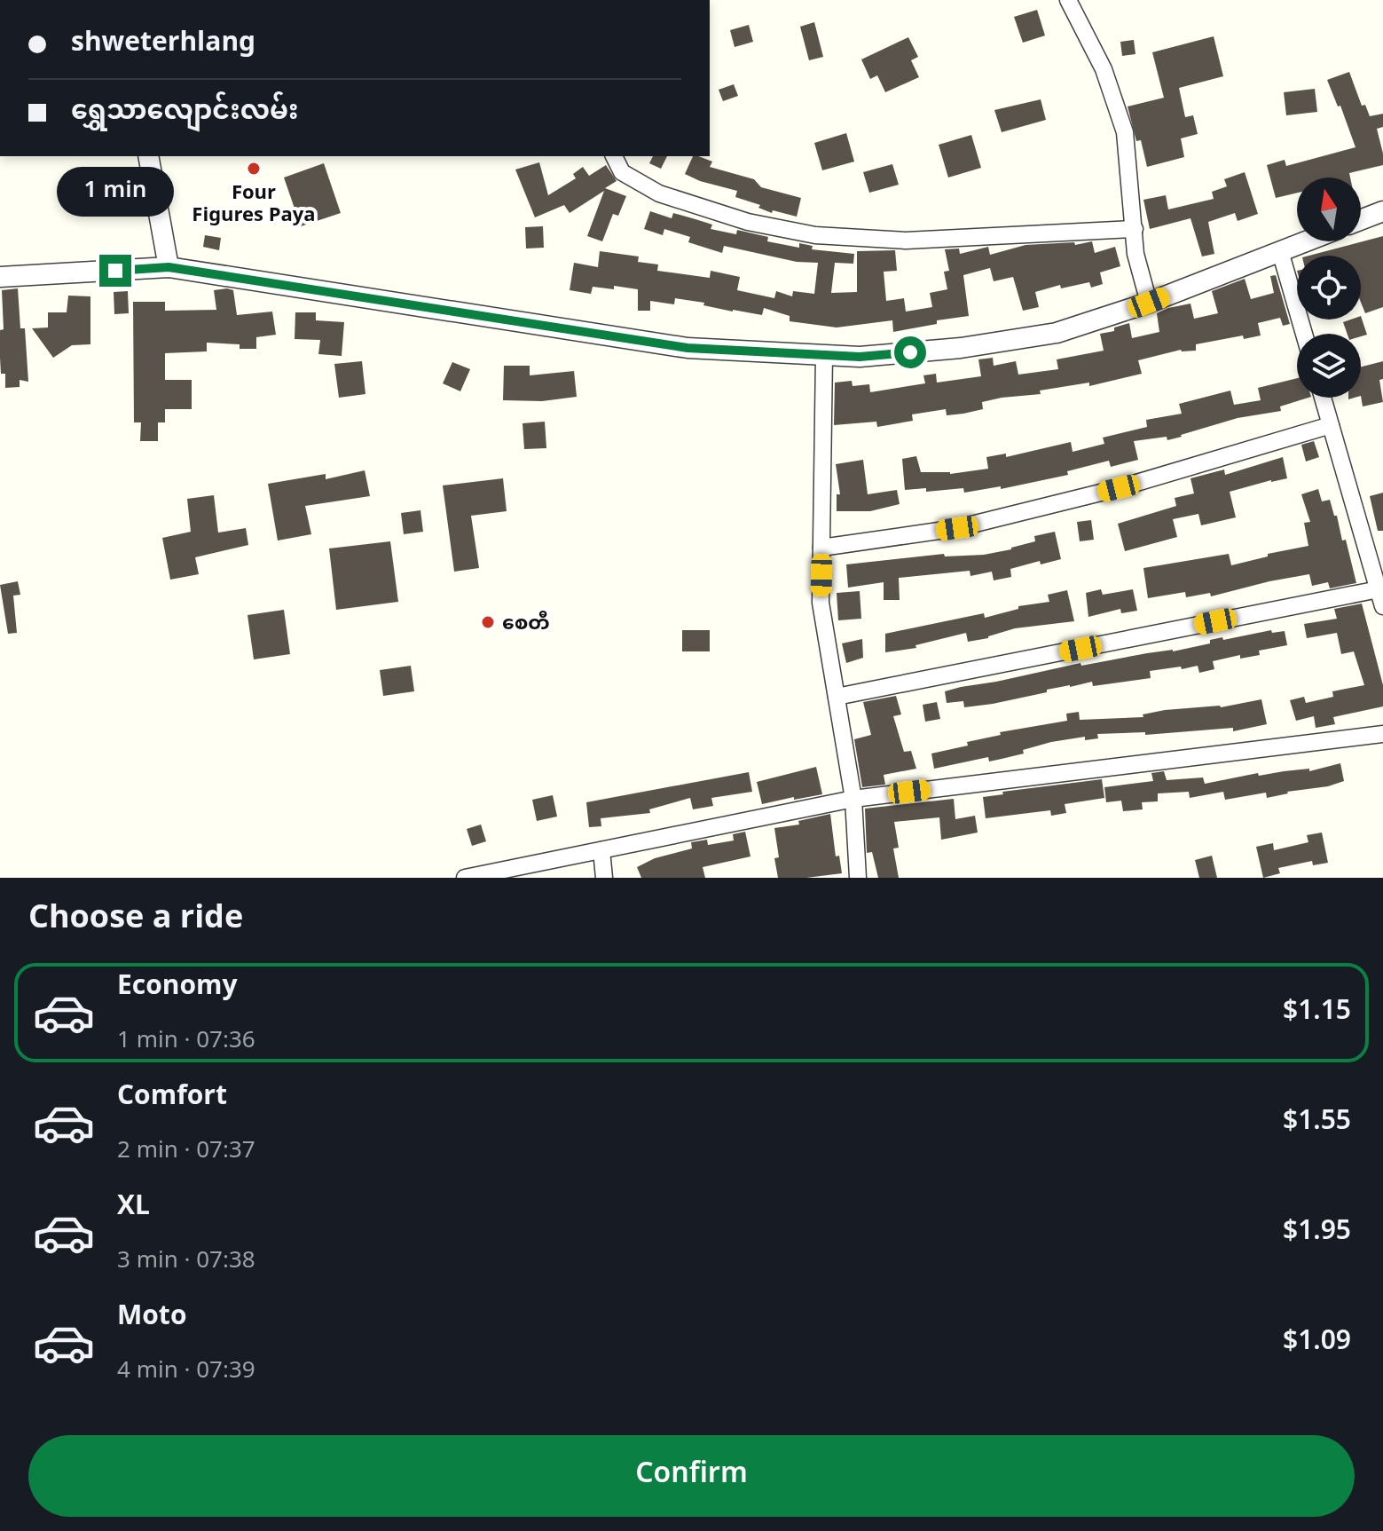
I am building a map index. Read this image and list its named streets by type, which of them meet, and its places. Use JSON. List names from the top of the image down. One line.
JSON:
{"places":["Four Figures Paya","စေတီ"],"north":"top","page":{"banner":["shweterhlang","ရွှေသာလျောင်းလမ်း"],"bubble":"1 min","heading":"Choose a ride","list":[{"name":"Economy","note":"1 min · 07:36","value":"$1.15"},{"name":"Comfort","note":"2 min · 07:37","value":"$1.55"},{"name":"XL","note":"3 min · 07:38","value":"$1.95"},{"name":"Moto","note":"4 min · 07:39","value":"$1.09"}],"buttons":"Confirm"}}
